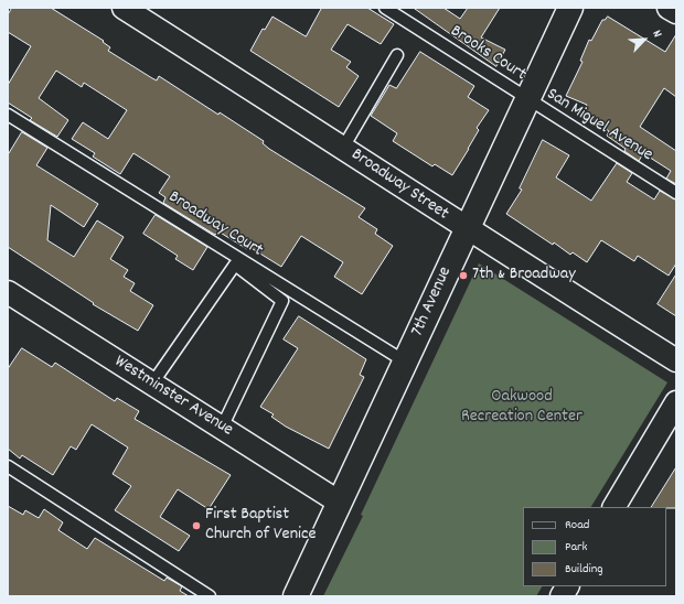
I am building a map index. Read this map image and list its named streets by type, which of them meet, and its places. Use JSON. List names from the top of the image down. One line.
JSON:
{"streets":{"street":["Broadway Street","7th Avenue","Westminster Avenue"],"lane":["Brooks Court","San Miguel Avenue","Broadway Court"]},"crossings":[["Brooks Court","San Miguel Avenue"],["Brooks Court","7th Avenue"],["San Miguel Avenue","7th Avenue"],["Broadway Street","7th Avenue"],["Broadway Court","7th Avenue"],["7th Avenue","Westminster Avenue"]],"parks":["Oakwood Recreation Center"],"places":["7th & Broadway","First Baptist Church of Venice"],"legend":["Road","Park","Building"],"north":"top right"}
